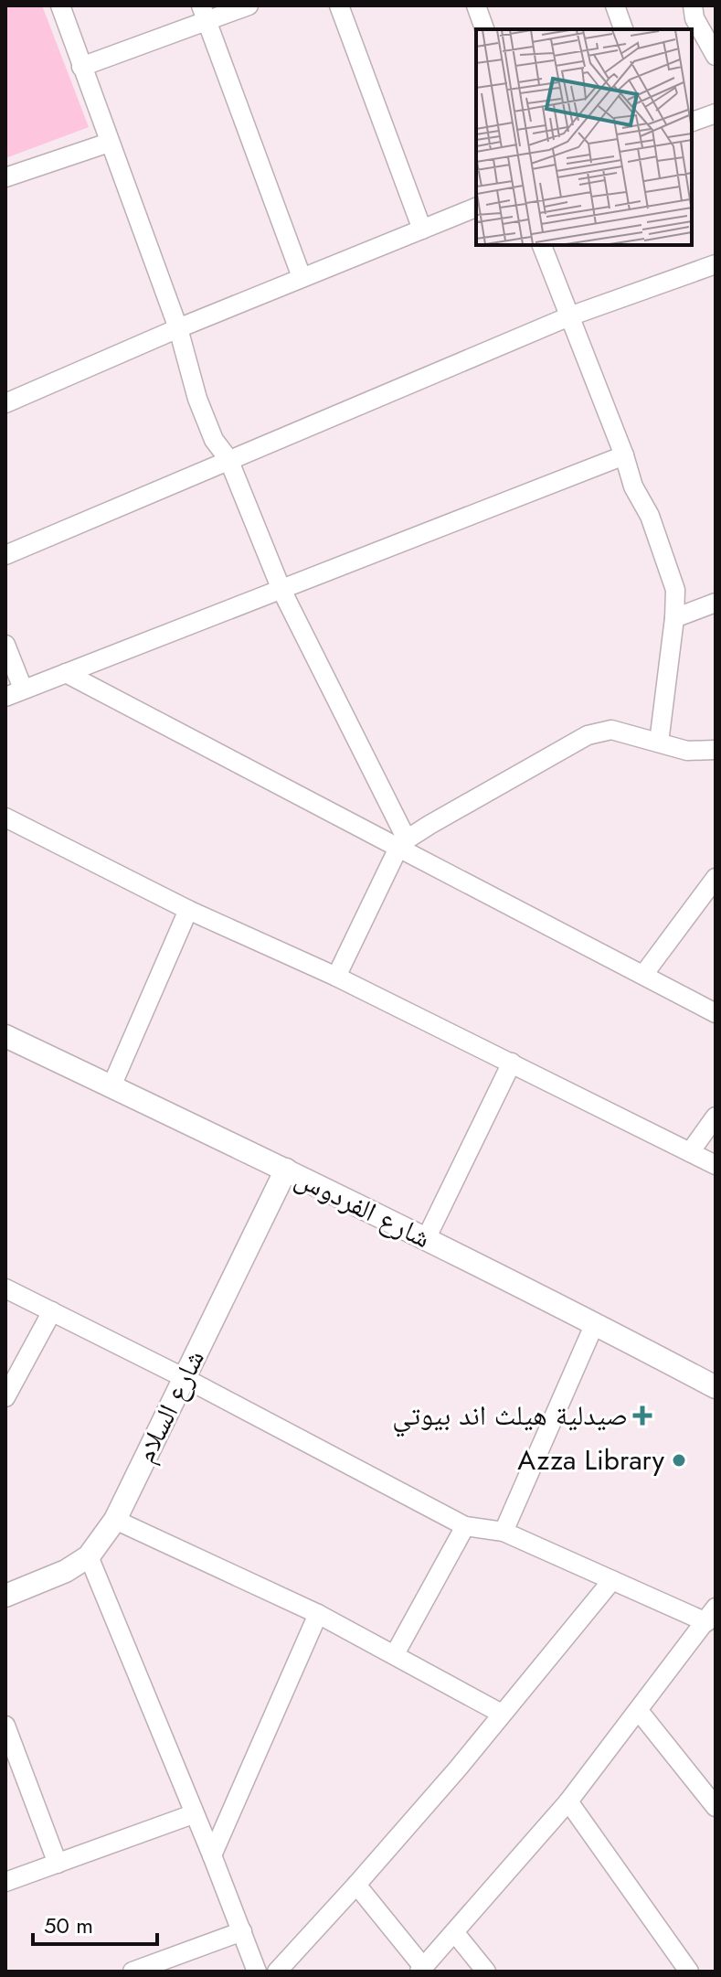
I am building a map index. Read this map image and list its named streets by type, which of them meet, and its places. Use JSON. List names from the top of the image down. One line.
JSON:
{"streets":{"street":["شارع الفردوس","شارع السلام"]},"crossings":[["شارع الفردوس","شارع السلام"]],"places":{"health":["صيدلية هيلث اند بيوتي"],"other":["Azza Library"]},"scale_bar":"50 m"}
